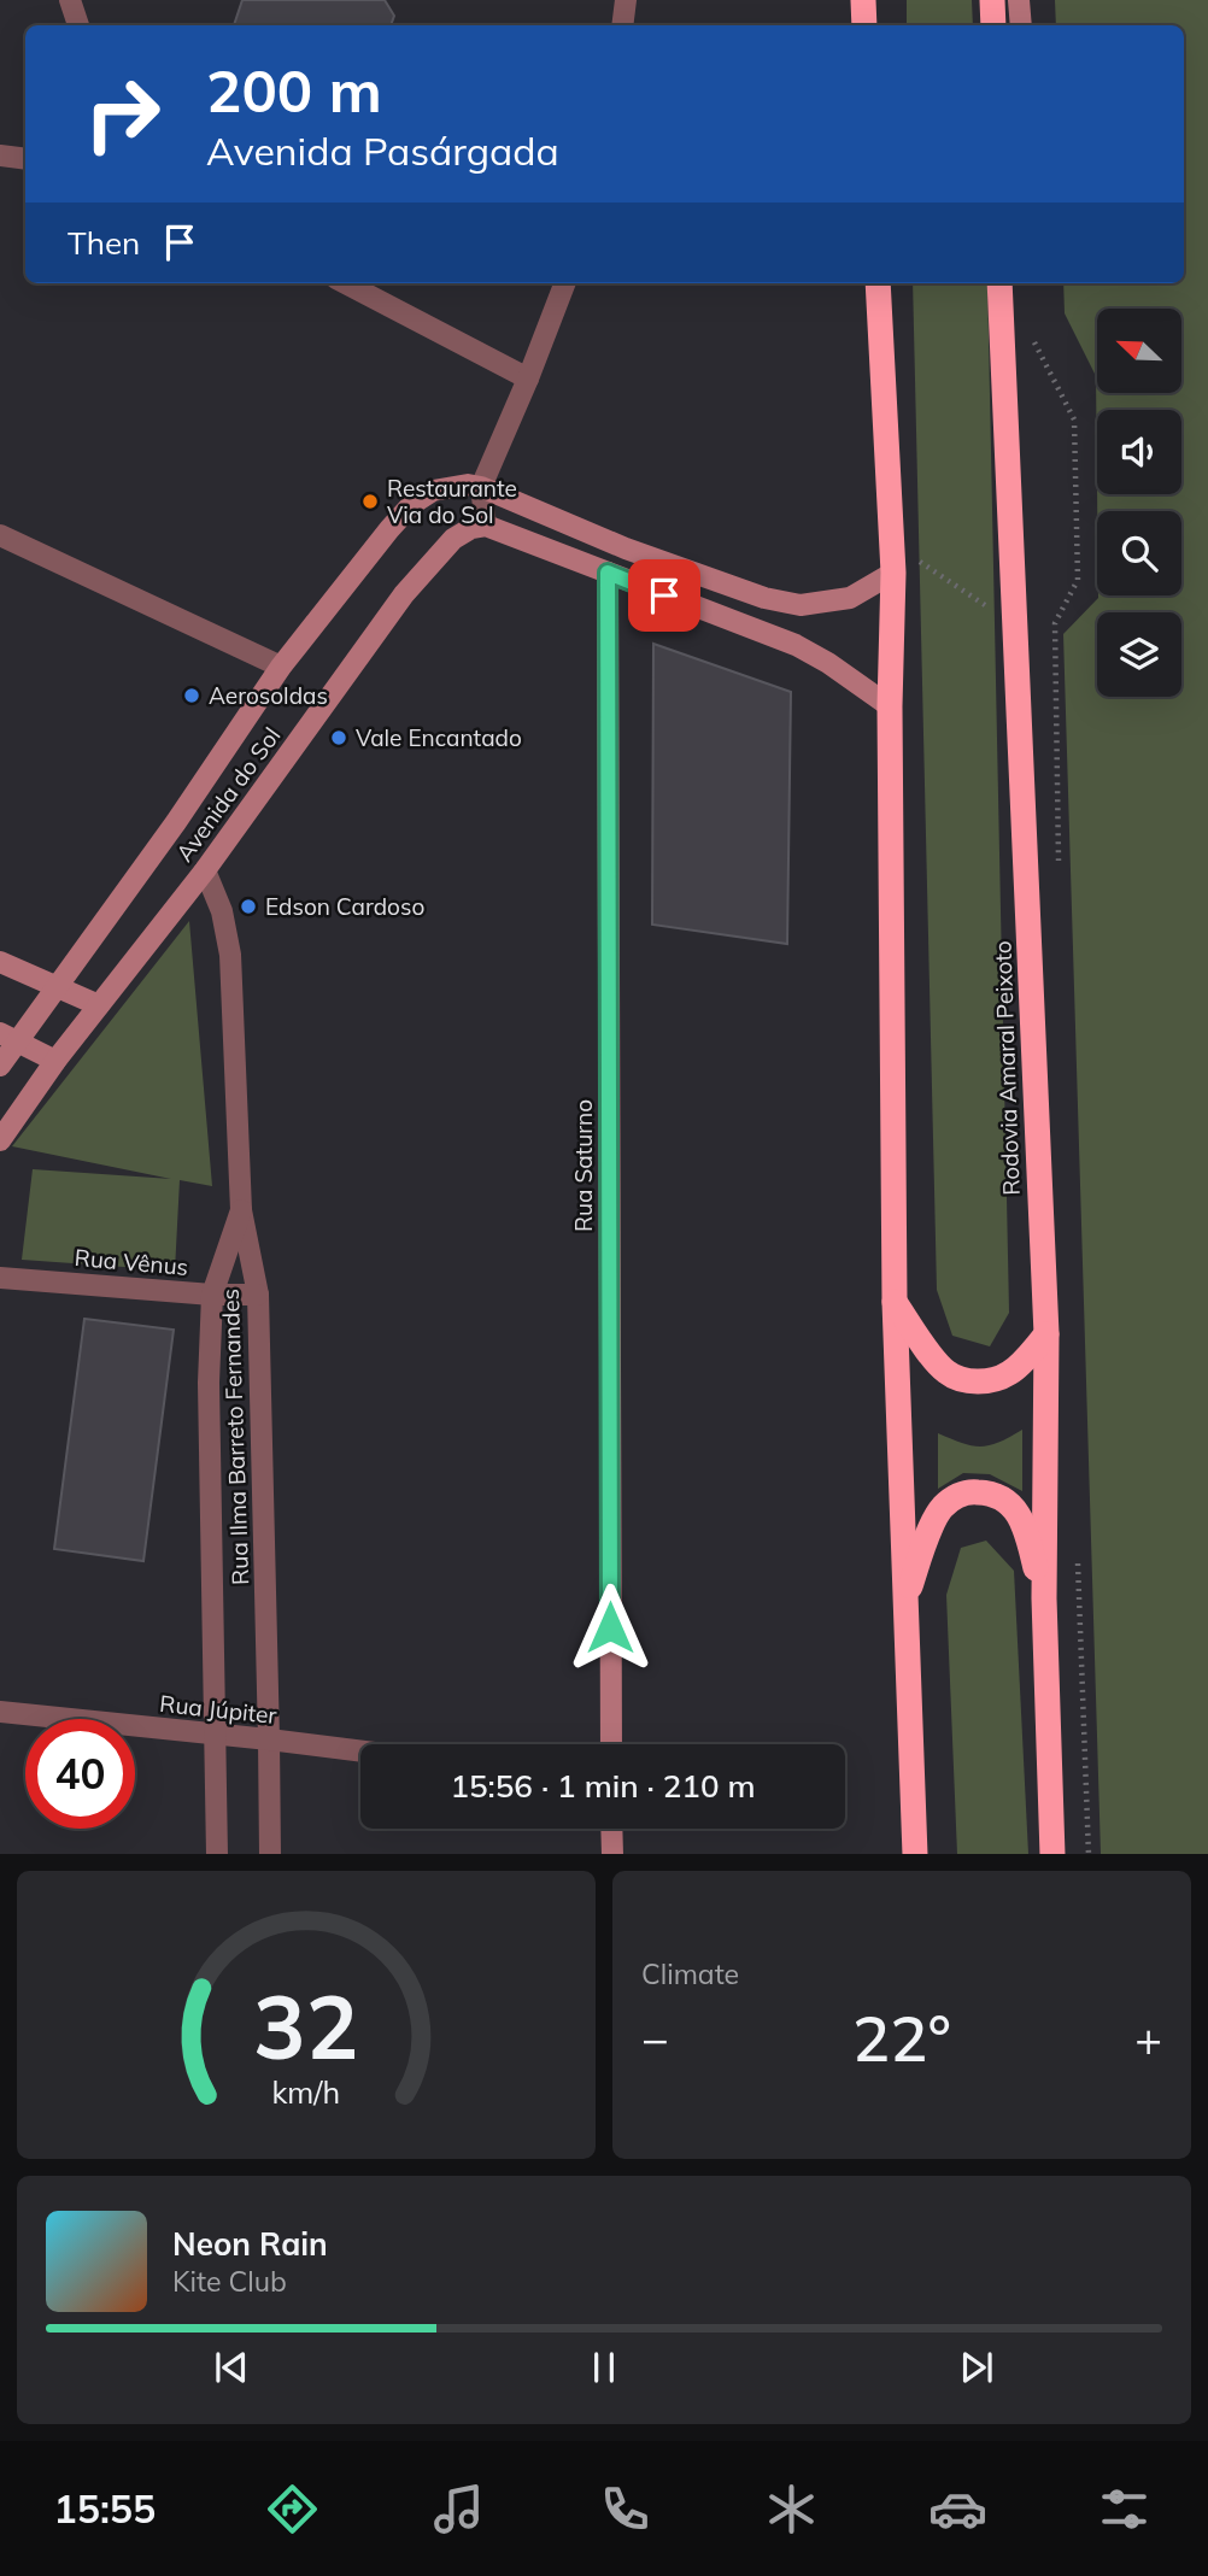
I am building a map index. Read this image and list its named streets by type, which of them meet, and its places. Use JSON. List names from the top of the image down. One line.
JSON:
{"streets":{"highway":["Rodovia Amaral Peixoto"],"main road":["Avenida do Sol","Rua Saturno"],"street":["Rua Vênus","Rua Ilma Barreto Fernandes","Rua Júpiter"]},"crossings":[["Avenida do Sol","Rua Ilma Barreto Fernandes"],["Rua Vênus","Rua Ilma Barreto Fernandes"],["Rua Ilma Barreto Fernandes","Rua Júpiter"]],"places":["Restaurante Via do Sol","Aerosoldas","Vale Encantado","Edson Cardoso"],"north":"top left","page":{"turn":["200 m","Avenida Pasárgada"],"then":"Then","limit":"40","trip":"15:56 · 1 min · 210 m","tile":"Climate","heat":["−","22°","+"],"song":["Neon Rain","Kite Club"],"tabs":"15:55","gauge":["32","km/h"]}}
